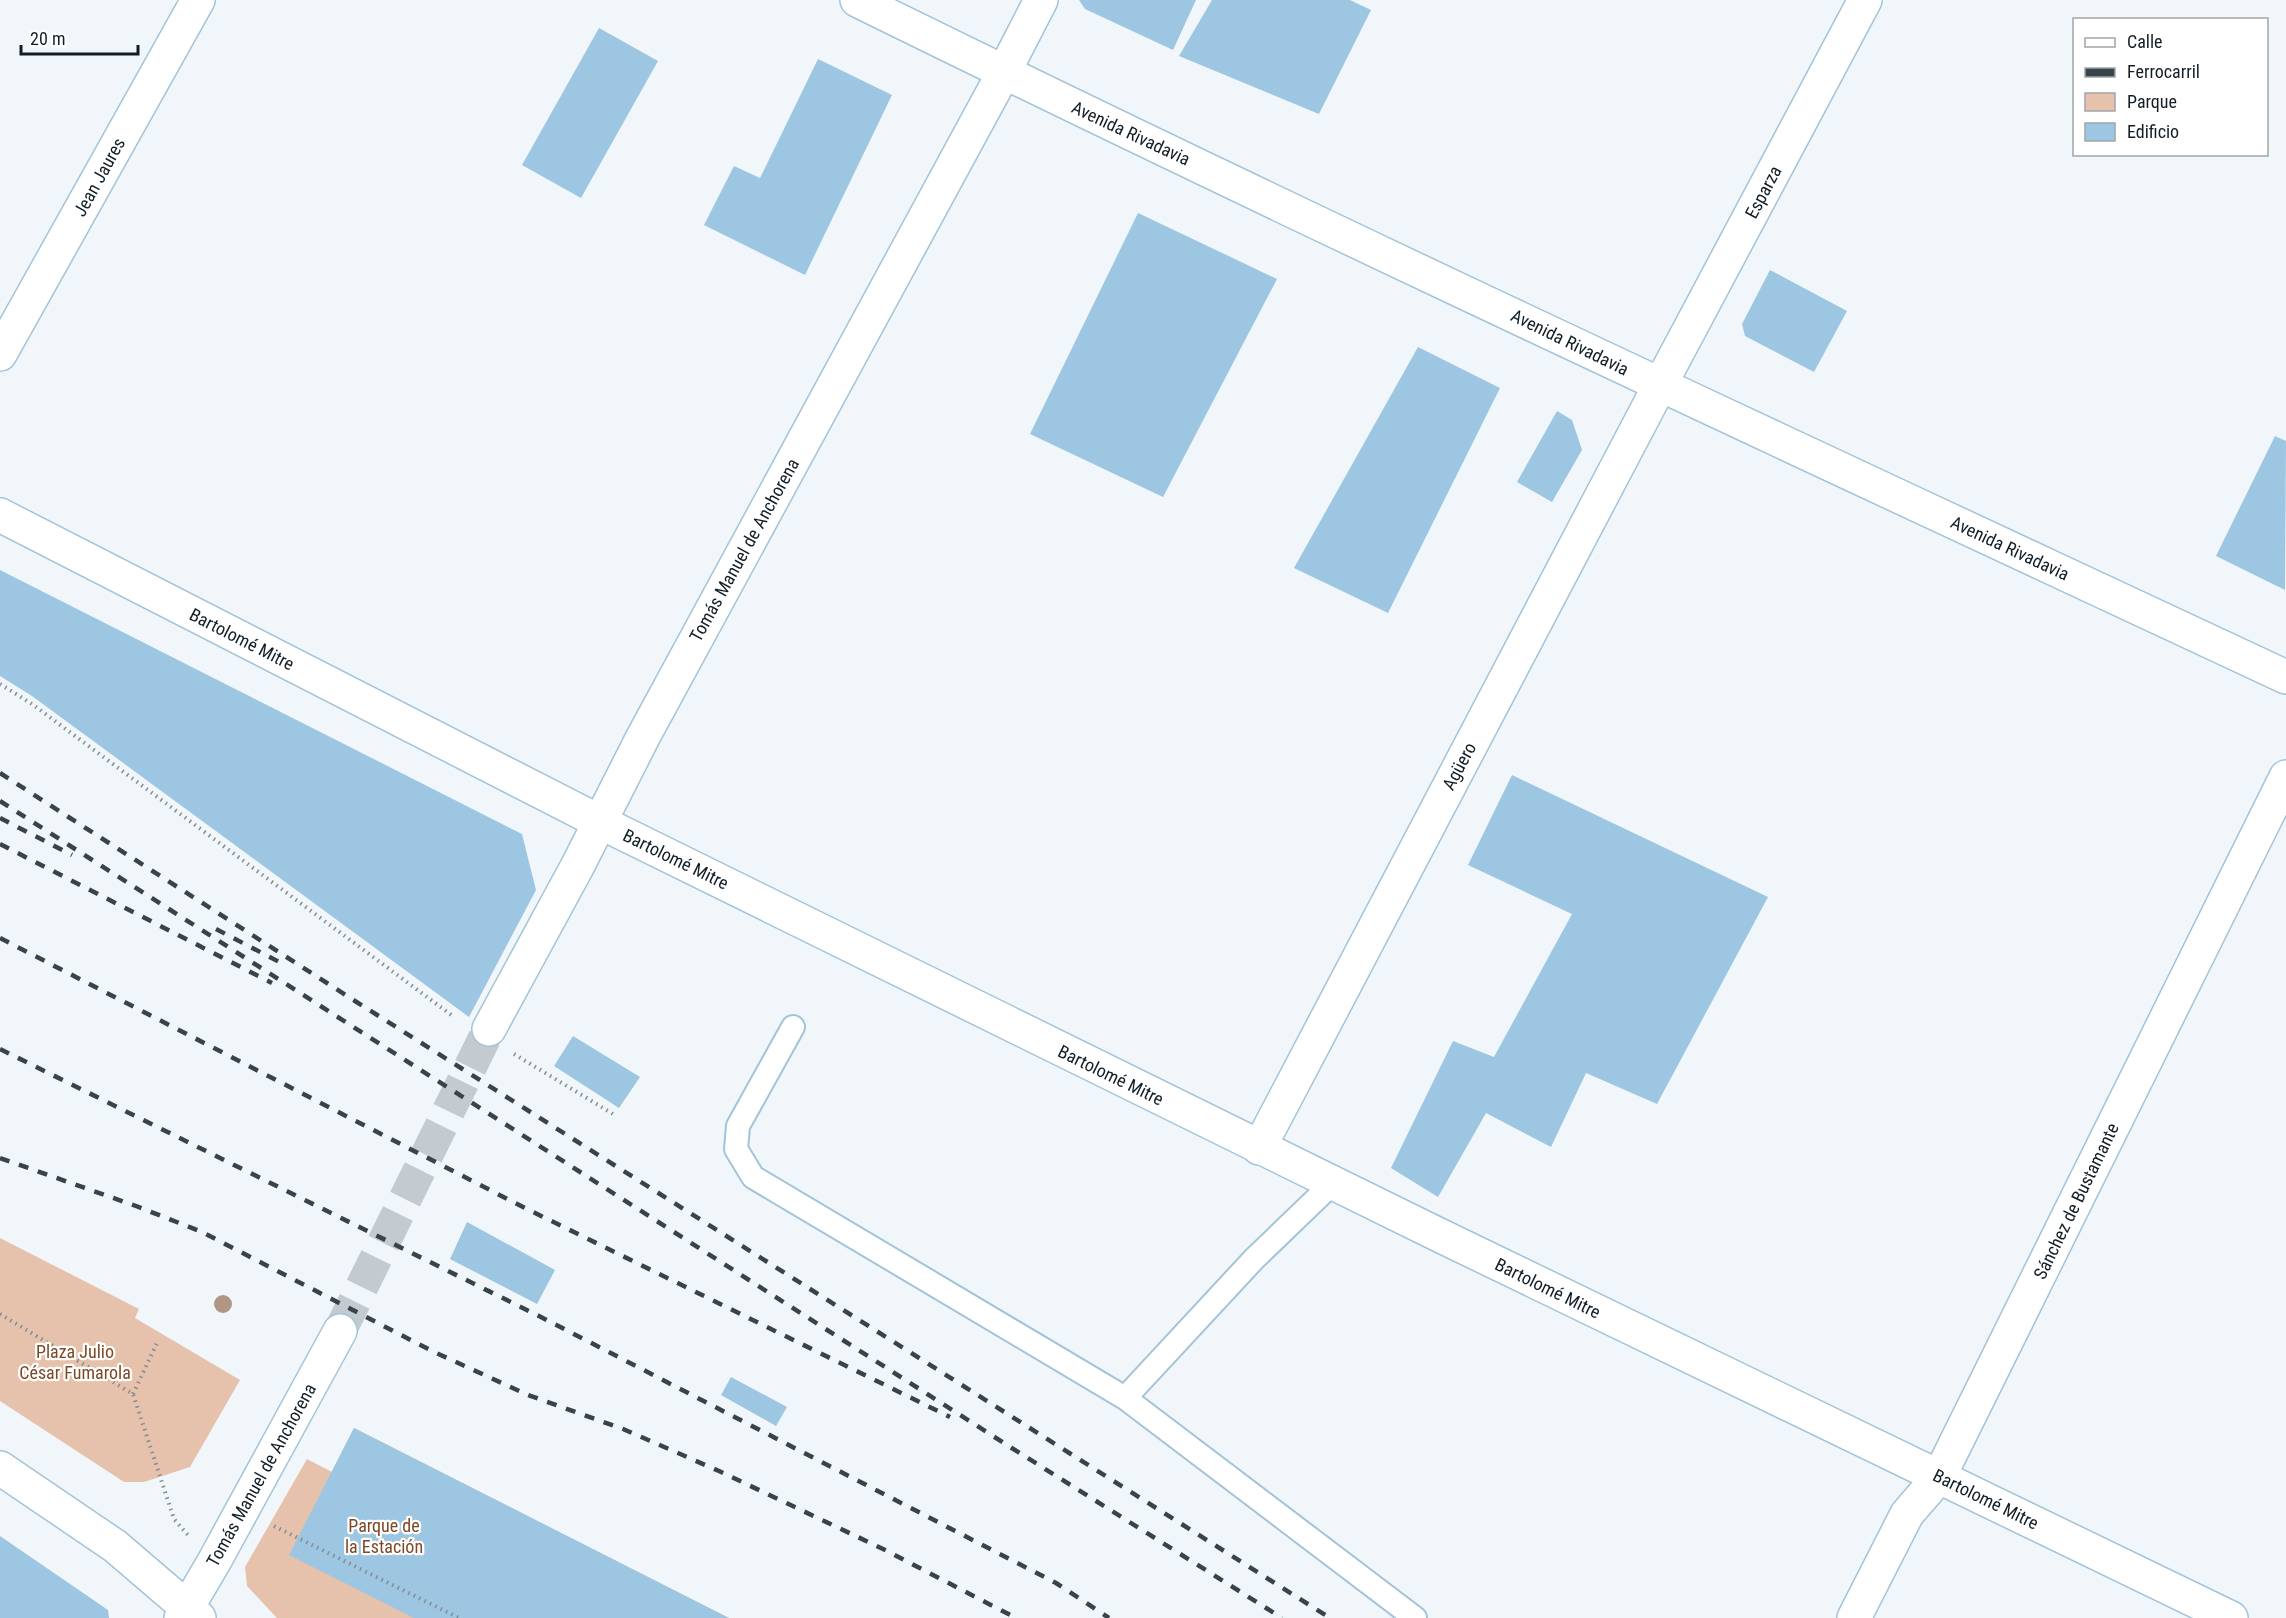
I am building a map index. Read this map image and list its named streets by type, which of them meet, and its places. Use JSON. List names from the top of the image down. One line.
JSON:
{"streets":{"street":["Avenida Rivadavia","Jean Jaures","Esparza","Tomás Manuel de Anchorena","Bartolomé Mitre","Agüero","Sánchez de Bustamante"]},"crossings":[["Avenida Rivadavia","Esparza"],["Avenida Rivadavia","Tomás Manuel de Anchorena"],["Avenida Rivadavia","Agüero"],["Esparza","Agüero"],["Tomás Manuel de Anchorena","Bartolomé Mitre"],["Bartolomé Mitre","Agüero"],["Bartolomé Mitre","Sánchez de Bustamante"]],"parks":["Plaza Julio César Fumarola","Parque de la Estación"],"legend":["Calle","Ferrocarril","Parque","Edificio"],"scale_bar":"20 m"}
